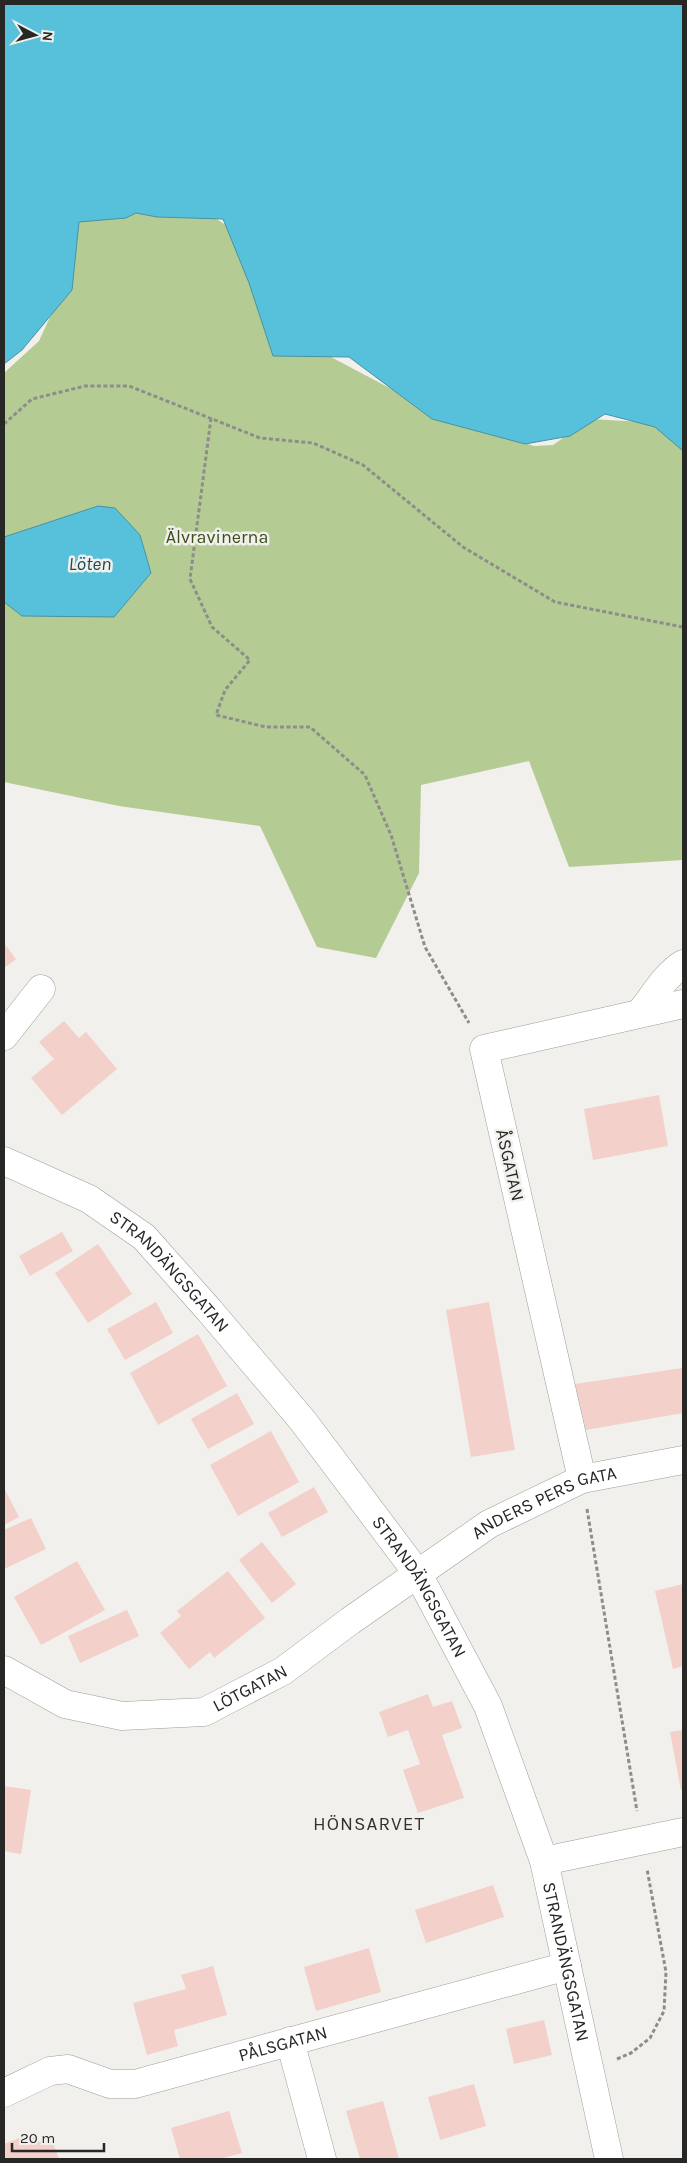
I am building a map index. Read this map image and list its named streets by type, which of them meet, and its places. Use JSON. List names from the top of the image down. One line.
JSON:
{"streets":{"street":["ÅSGATAN","STRANDÄNGSGATAN","ANDERS PERS GATA","LÖTGATAN","PÅLSGATAN"]},"crossings":[["ÅSGATAN","ANDERS PERS GATA"],["STRANDÄNGSGATAN","ANDERS PERS GATA"],["STRANDÄNGSGATAN","LÖTGATAN"],["STRANDÄNGSGATAN","PÅLSGATAN"],["ANDERS PERS GATA","LÖTGATAN"]],"districts":["HÖNSARVET"],"water":["Löten"],"parks":["Älvravinerna"],"scale_bar":"20 m","north":"right"}
